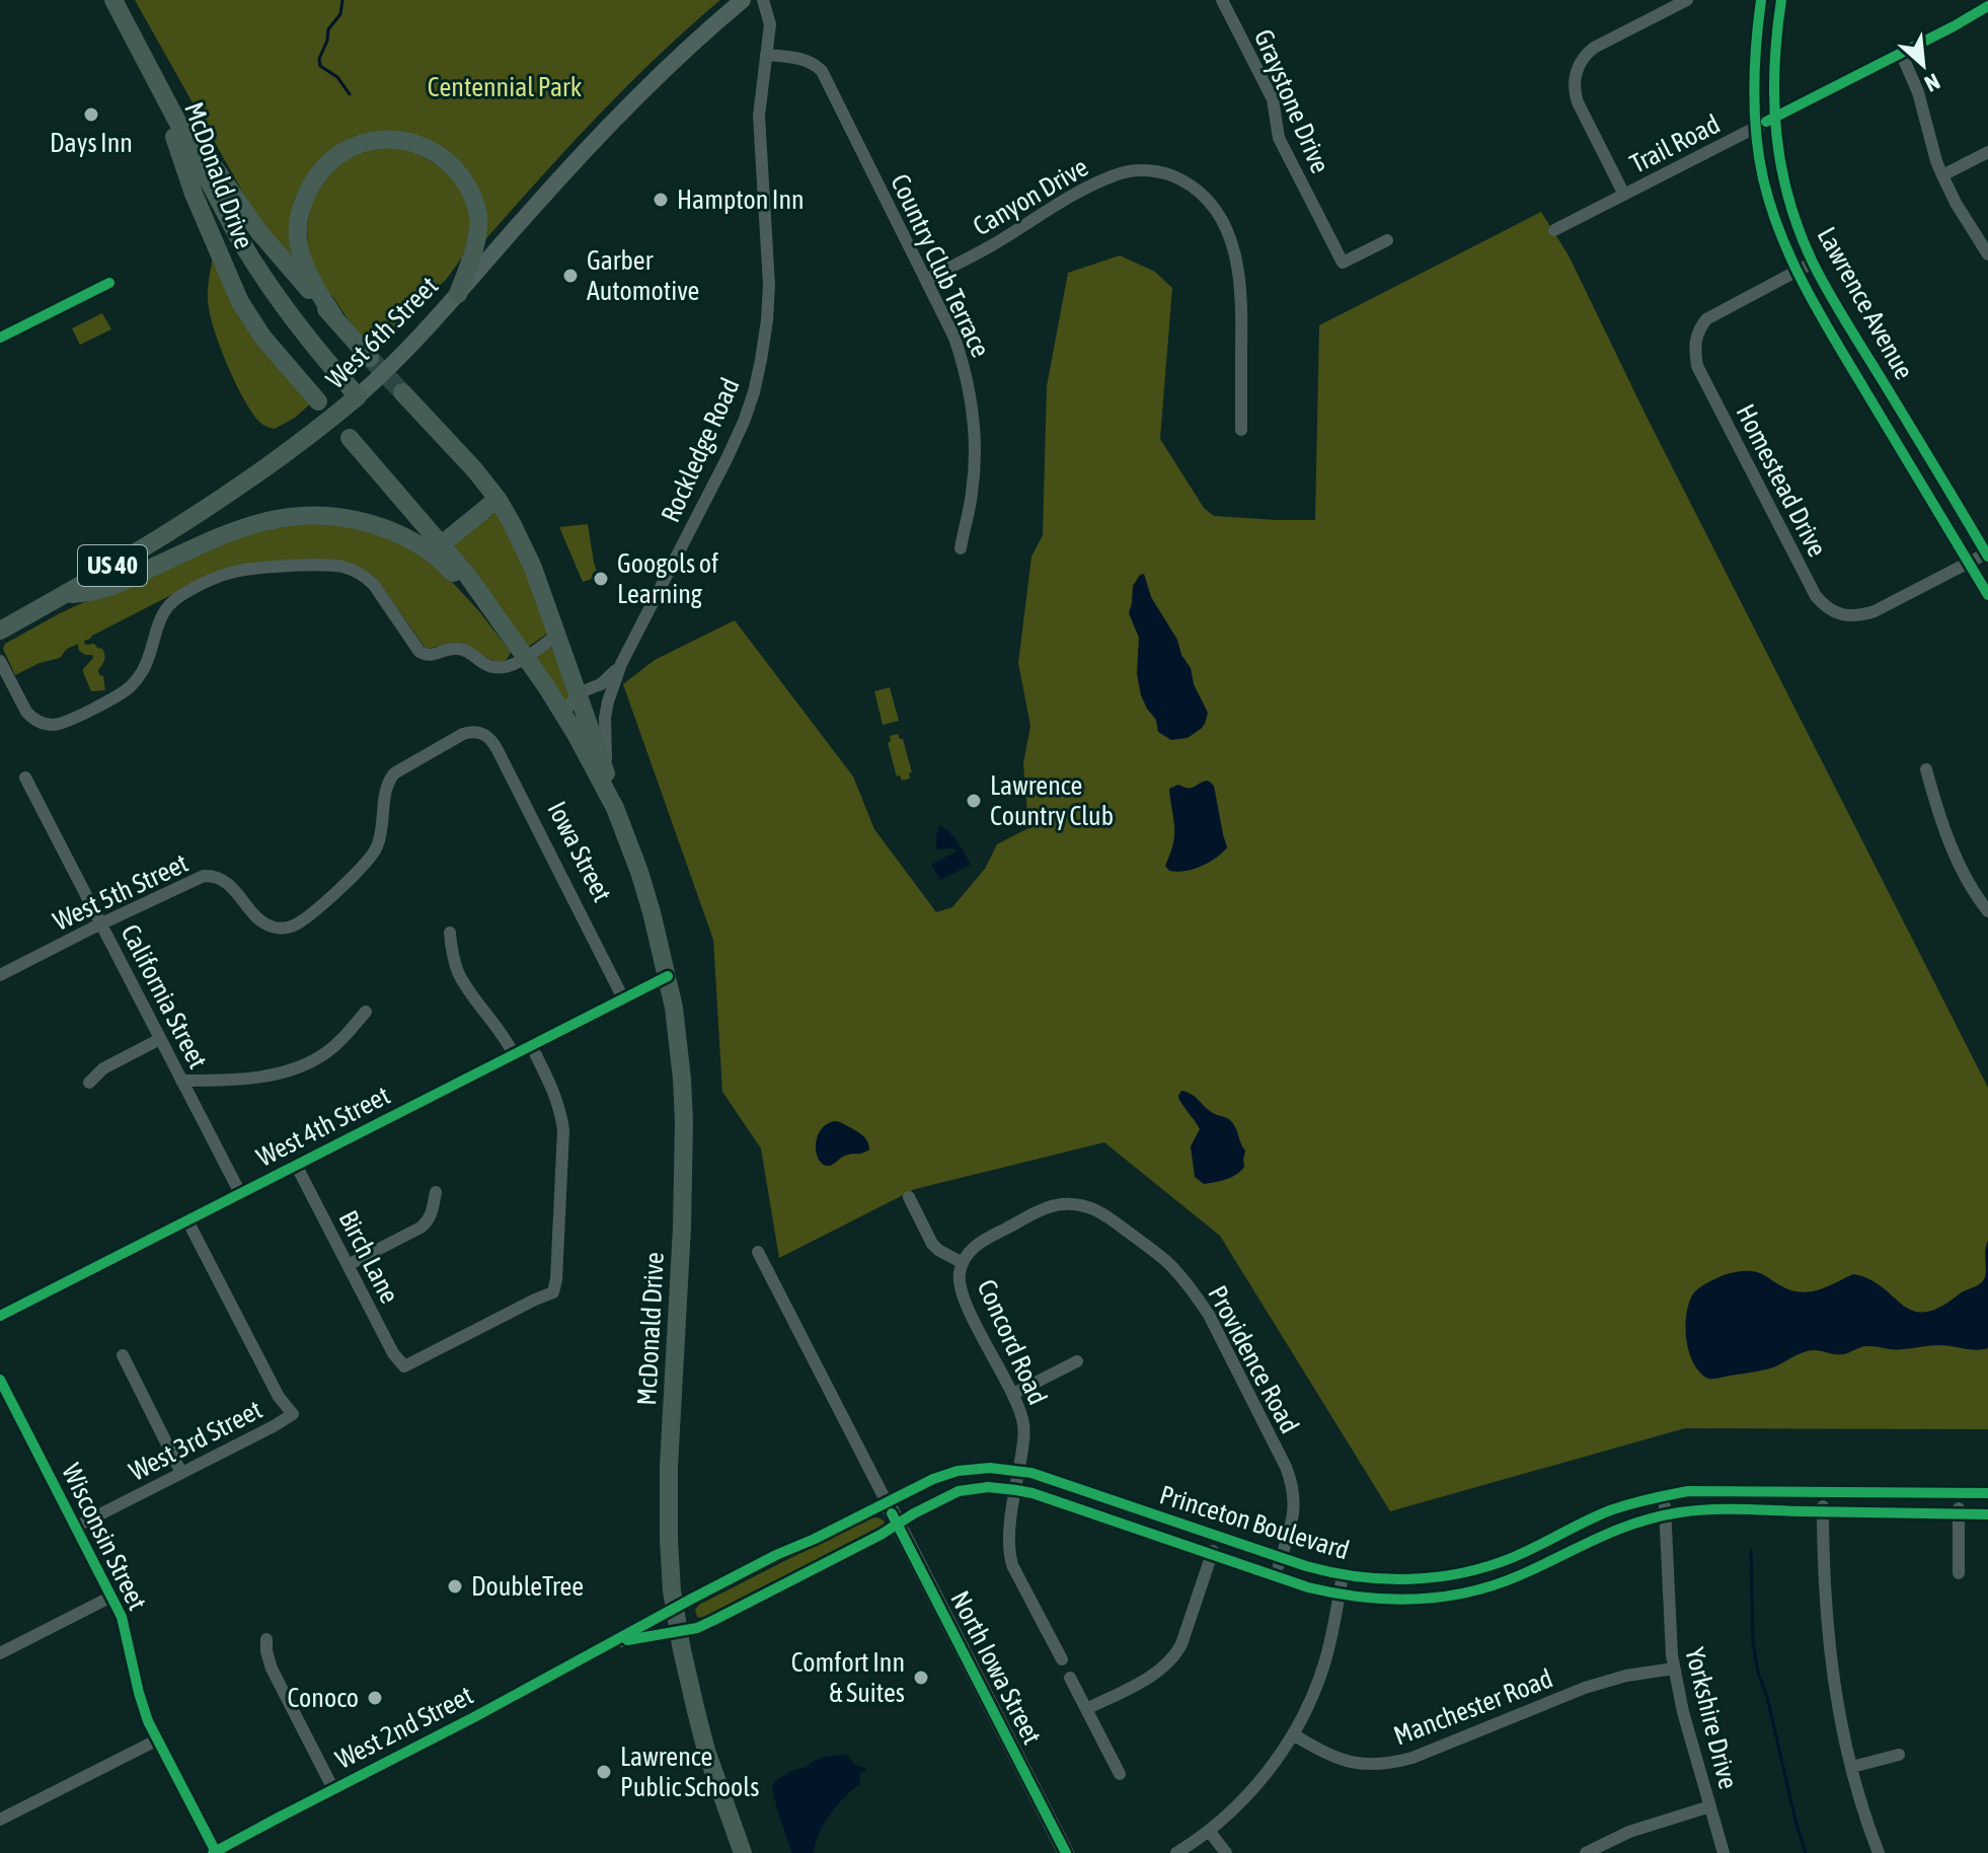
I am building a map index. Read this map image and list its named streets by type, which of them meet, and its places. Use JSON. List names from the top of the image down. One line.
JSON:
{"streets":{"highway":["McDonald Drive","West 6th Street","US 40"],"main road":["North Iowa Street"],"street":["Graystone Drive","Trail Road","Canyon Drive","Country Club Terrace","Lawrence Avenue","Rockledge Road","Homestead Drive","Iowa Street","West 5th Street","California Street","West 4th Street","Birch Lane","Concord Road","Providence Road","West 3rd Street","Princeton Boulevard","Wisconsin Street","Manchester Road","Yorkshire Drive","West 2nd Street"]},"crossings":[["Trail Road","Lawrence Avenue"],["McDonald Drive","Rockledge Road"],["McDonald Drive","West 4th Street"],["McDonald Drive","Princeton Boulevard"],["McDonald Drive","West 2nd Street"],["Canyon Drive","Country Club Terrace"],["Country Club Terrace","Rockledge Road"],["Lawrence Avenue","Homestead Drive"],["Iowa Street","West 5th Street"],["Iowa Street","West 4th Street"],["West 5th Street","California Street"],["California Street","West 4th Street"],["West 4th Street","Birch Lane"],["West 4th Street","West 3rd Street"],["Concord Road","Providence Road"],["Concord Road","Princeton Boulevard"],["Providence Road","Princeton Boulevard"],["West 3rd Street","Wisconsin Street"],["Princeton Boulevard","North Iowa Street"],["Princeton Boulevard","Yorkshire Drive"],["Princeton Boulevard","West 2nd Street"],["Wisconsin Street","West 2nd Street"],["Manchester Road","Yorkshire Drive"]],"parks":["Centennial Park"],"places":["Days Inn","Hampton Inn","Garber Automotive","Googols of Learning","Lawrence Country Club","DoubleTree","Comfort Inn & Suites","Conoco","Lawrence Public Schools"],"north":"bottom right"}
